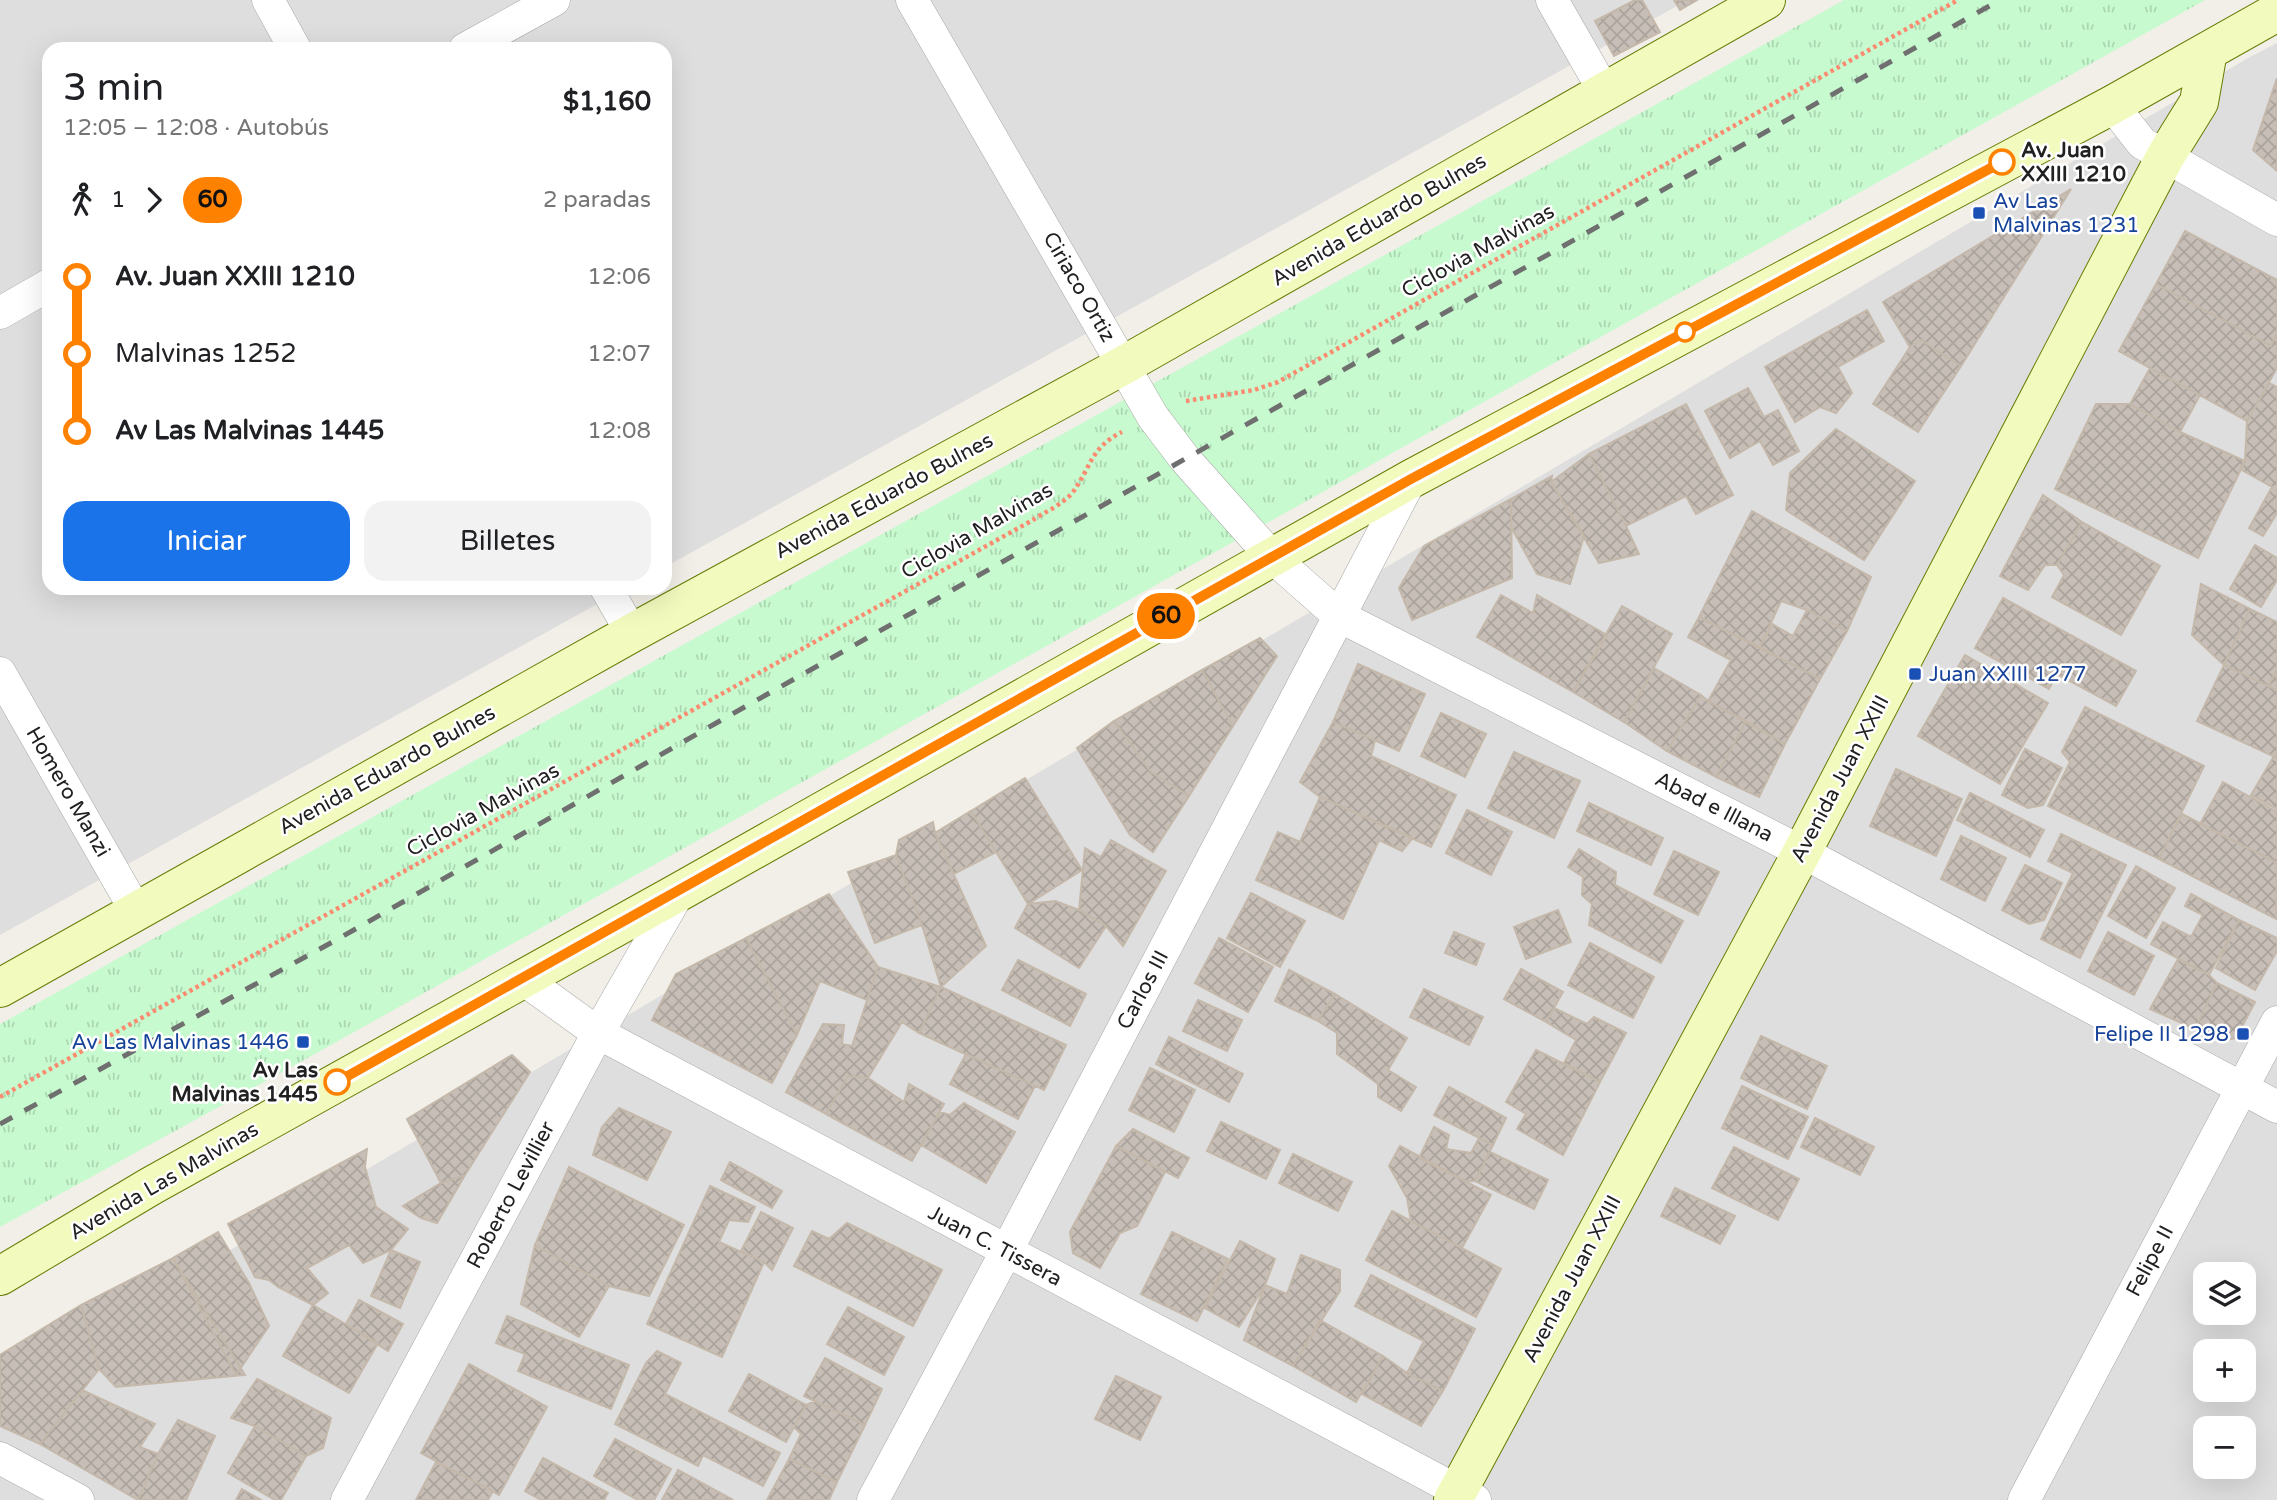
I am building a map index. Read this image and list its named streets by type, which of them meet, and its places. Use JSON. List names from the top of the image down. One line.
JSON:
{"streets":{"main road":["Avenida Eduardo Bulnes","Avenida Juan XXIII","Avenida Las Malvinas"],"street":["Ciriaco Ortiz","Homero Manzi","Abad e Illana","Carlos III","Roberto Levillier","Juan C. Tissera","Felipe II"],"path":["Ciclovia Malvinas"]},"crossings":[["Avenida Eduardo Bulnes","Ciriaco Ortiz"],["Avenida Eduardo Bulnes","Homero Manzi"],["Ciclovia Malvinas","Ciriaco Ortiz"],["Ciriaco Ortiz","Abad e Illana"],["Ciriaco Ortiz","Avenida Las Malvinas"],["Avenida Juan XXIII","Abad e Illana"],["Avenida Juan XXIII","Avenida Las Malvinas"],["Avenida Juan XXIII","Juan C. Tissera"],["Abad e Illana","Carlos III"],["Abad e Illana","Avenida Las Malvinas"],["Abad e Illana","Felipe II"],["Carlos III","Avenida Las Malvinas"],["Carlos III","Juan C. Tissera"],["Avenida Las Malvinas","Roberto Levillier"],["Avenida Las Malvinas","Juan C. Tissera"],["Roberto Levillier","Juan C. Tissera"]],"places":{"other":["Av. Juan XXIII 1210","Av Las Malvinas 1445"],"transit":["Av Las Malvinas 1231","Juan XXIII 1277","Felipe II 1298","Av Las Malvinas 1446"]},"lines":["bus line 60"],"page":{"on_map":"60","heading":["3 min","12:05 – 12:08 · Autobús","$1,160"],"legs":["1","60","2 paradas"],"list":[{"name":"Av. Juan XXIII 1210","value":"12:06"},{"name":"Malvinas 1252","value":"12:07"},{"name":"Av Las Malvinas 1445","value":"12:08"}],"buttons":["Iniciar","Billetes"],"map_buttons":["+","−"]}}
